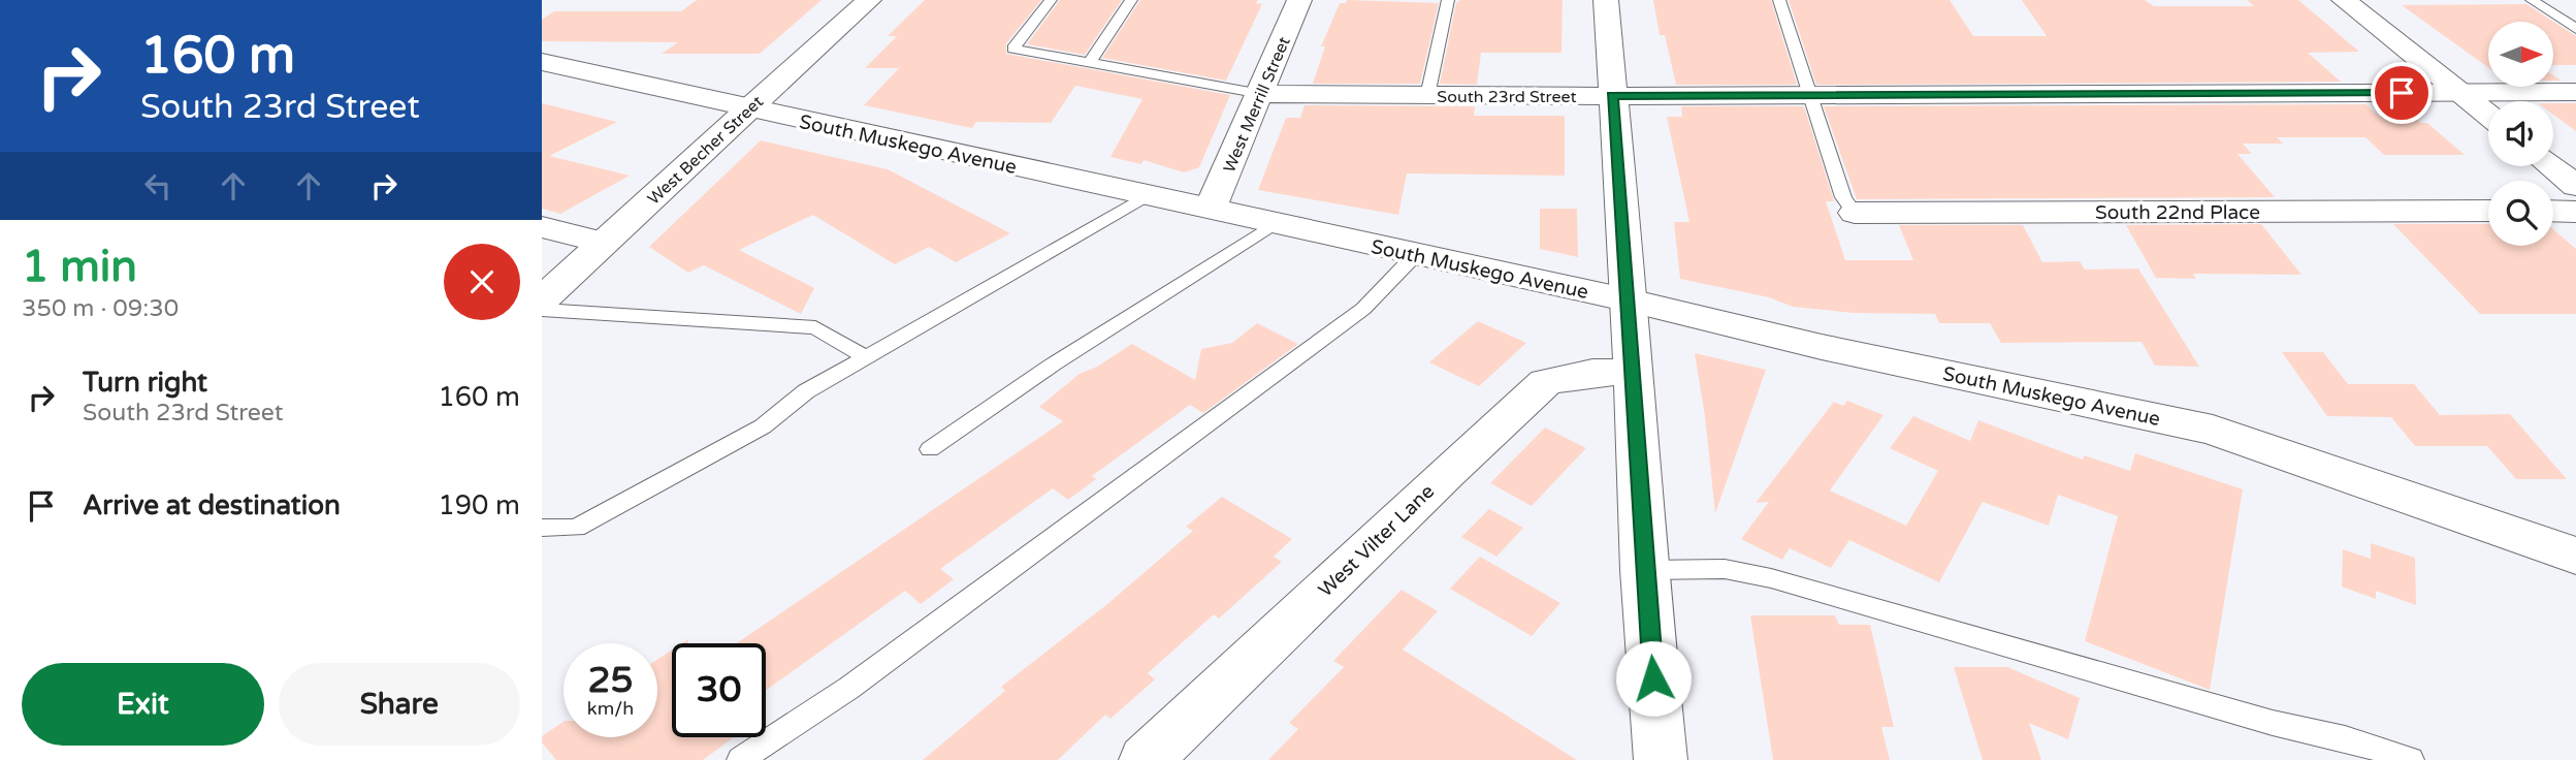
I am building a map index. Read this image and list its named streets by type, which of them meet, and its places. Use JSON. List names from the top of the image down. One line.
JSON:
{"streets":{"street":["South 23rd Street","West Merrill Street","South Muskego Avenue","West Becher Street","South 22nd Place","West Vilter Lane"]},"crossings":[["South 23rd Street","West Merrill Street"],["West Merrill Street","South Muskego Avenue"],["South Muskego Avenue","West Becher Street"]],"north":"right","page":{"turn":["160 m","South 23rd Street"],"heading":["1 min","350 m · 09:30"],"list":[{"name":"Turn right","note":"South 23rd Street","value":"160 m"},{"name":"Arrive at destination","value":"190 m"}],"speed":"25 km/h","limit":"30","buttons":["Exit","Share"]}}
